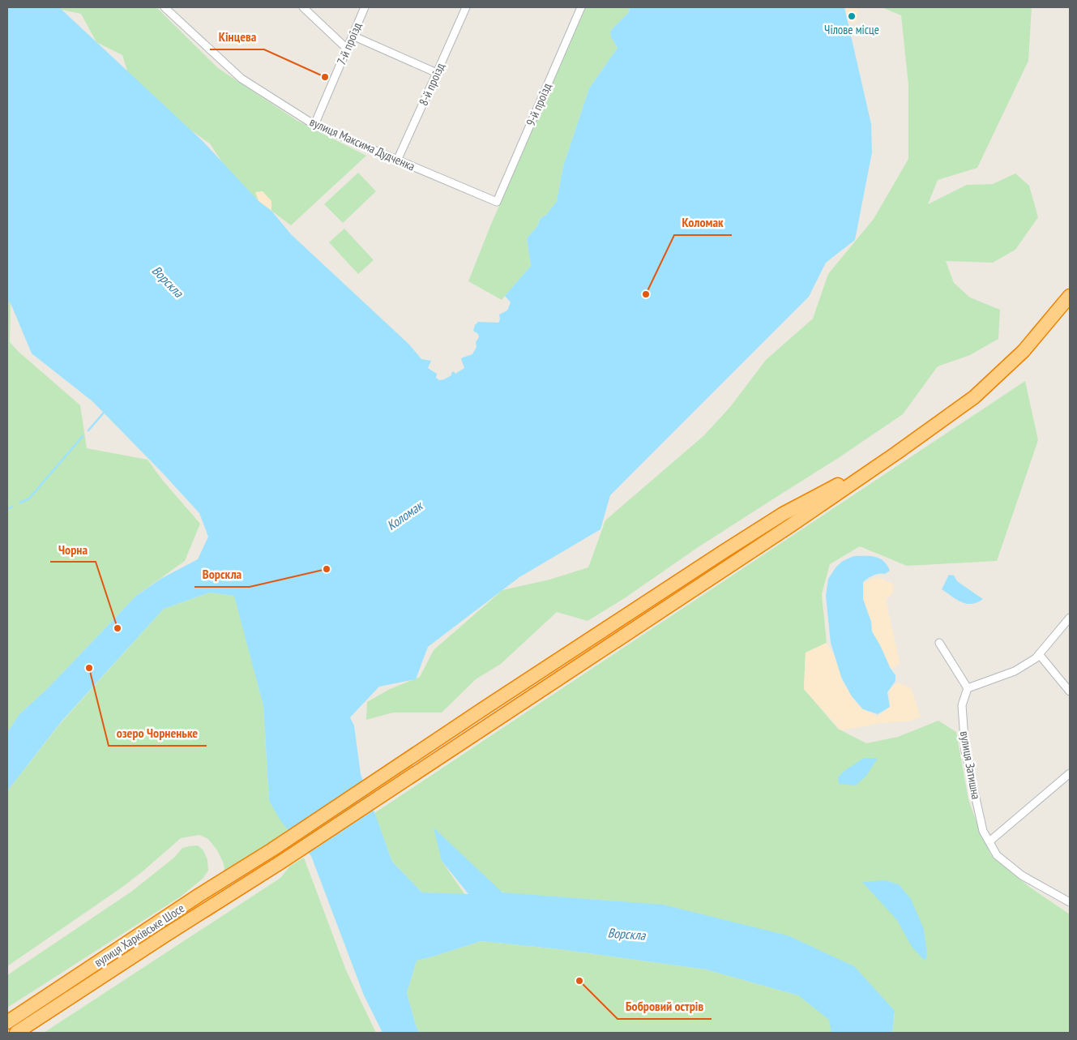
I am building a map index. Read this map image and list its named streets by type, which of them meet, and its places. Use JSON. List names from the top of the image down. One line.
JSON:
{"streets":{"highway":["вулиця Харківське Шосе"],"street":["7-й проїзд","8-й проїзд","9-й проїзд","вулиця Максима Дудченка","вулиця Затишна"]},"crossings":[["7-й проїзд","вулиця Максима Дудченка"],["8-й проїзд","вулиця Максима Дудченка"],["9-й проїзд","вулиця Максима Дудченка"]],"water":["Ворскла","Коломак"],"places":["Чілове місце","Кінцева","Коломак","Ворскла","Чорна","озеро Чорненьке","Бобровий острів"]}
